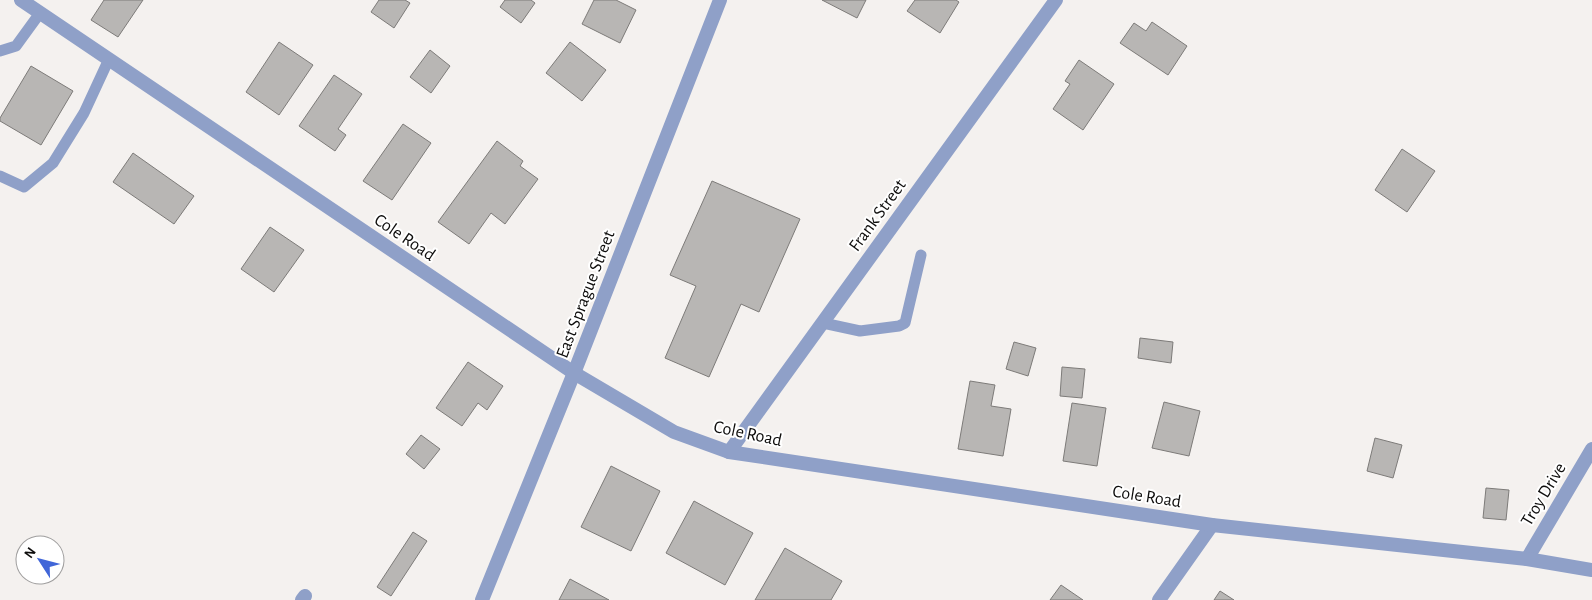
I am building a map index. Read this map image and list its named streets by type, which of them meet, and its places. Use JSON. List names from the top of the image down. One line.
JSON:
{"streets":{"street":["Frank Street","Cole Road","East Sprague Street","Troy Drive"]},"crossings":[["Frank Street","Cole Road"],["Cole Road","East Sprague Street"],["Cole Road","Troy Drive"]],"north":"top left"}
